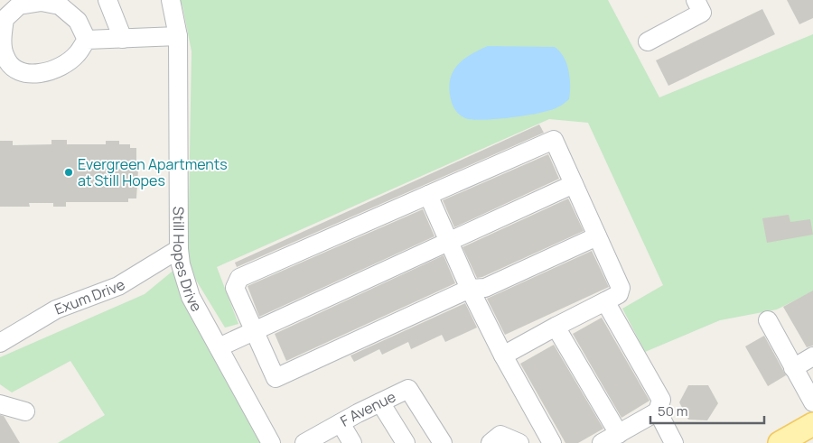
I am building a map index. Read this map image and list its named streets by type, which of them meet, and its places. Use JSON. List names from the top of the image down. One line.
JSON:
{"streets":{"street":["Still Hopes Drive","Exum Drive","F Avenue"]},"crossings":[["Still Hopes Drive","Exum Drive"]],"places":["Evergreen Apartments at Still Hopes"],"scale_bar":"50 m"}
